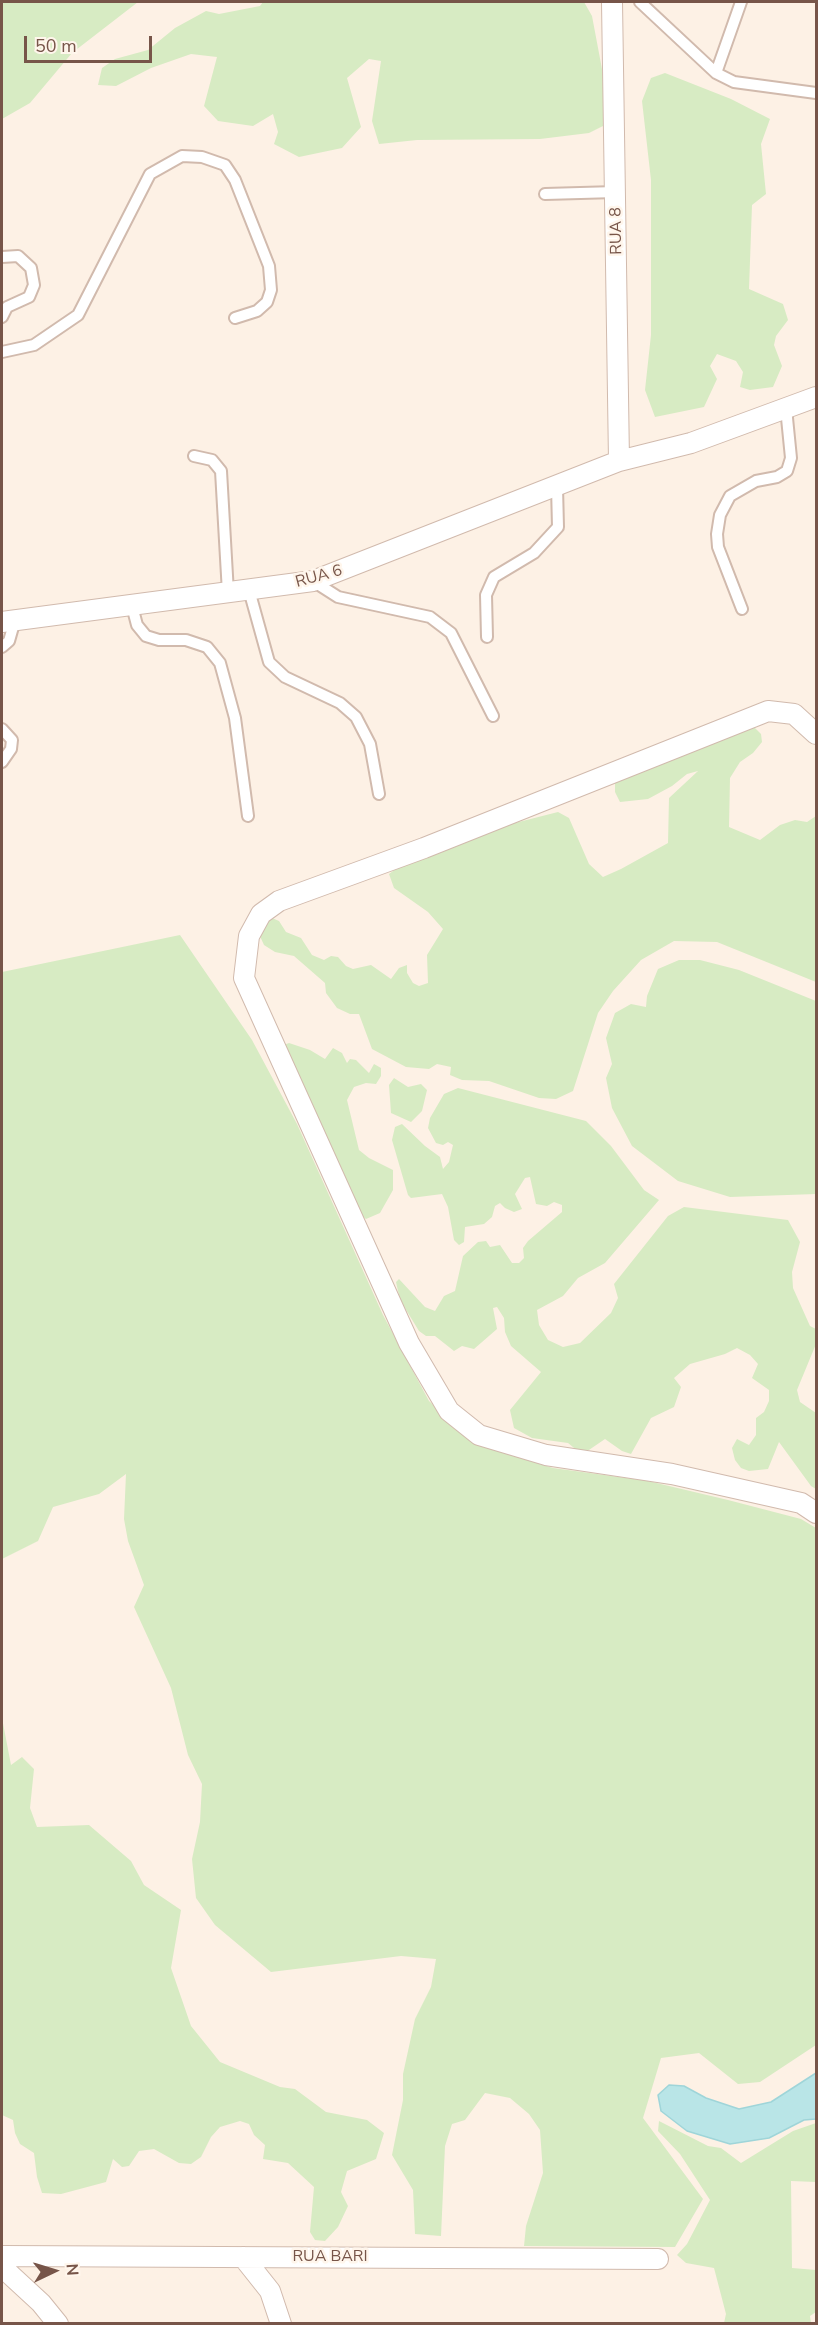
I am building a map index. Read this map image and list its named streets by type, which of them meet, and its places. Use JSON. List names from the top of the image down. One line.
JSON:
{"streets":{"street":["RUA 8","RUA 6","RUA BARI"]},"crossings":[["RUA 8","RUA 6"]],"scale_bar":"50 m","north":"right"}
